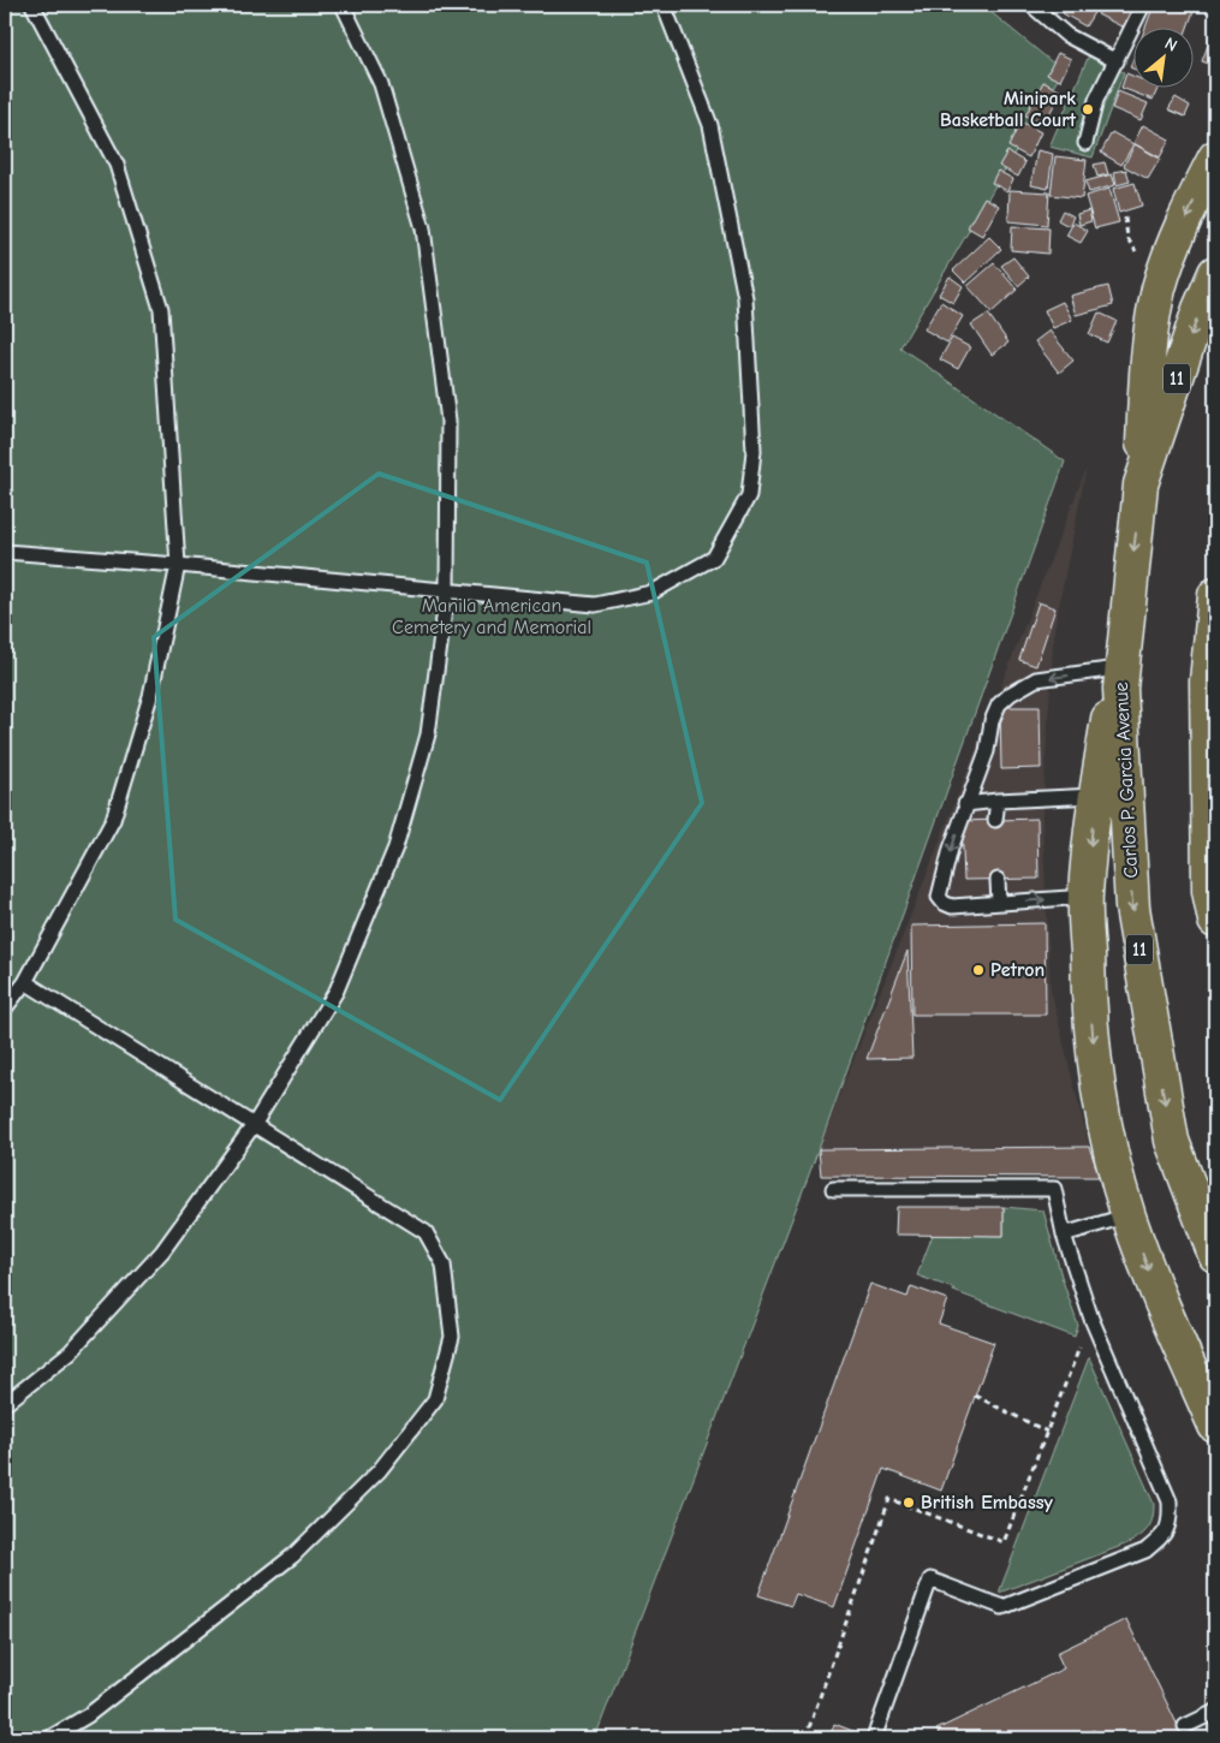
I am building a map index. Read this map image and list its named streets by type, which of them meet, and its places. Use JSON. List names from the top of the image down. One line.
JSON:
{"streets":{"main road":["11","Carlos P. Garcia Avenue"]},"parks":["Manila American Cemetery and Memorial"],"places":["Minipark Basketball Court","Petron","British Embassy"],"north":"top right"}
